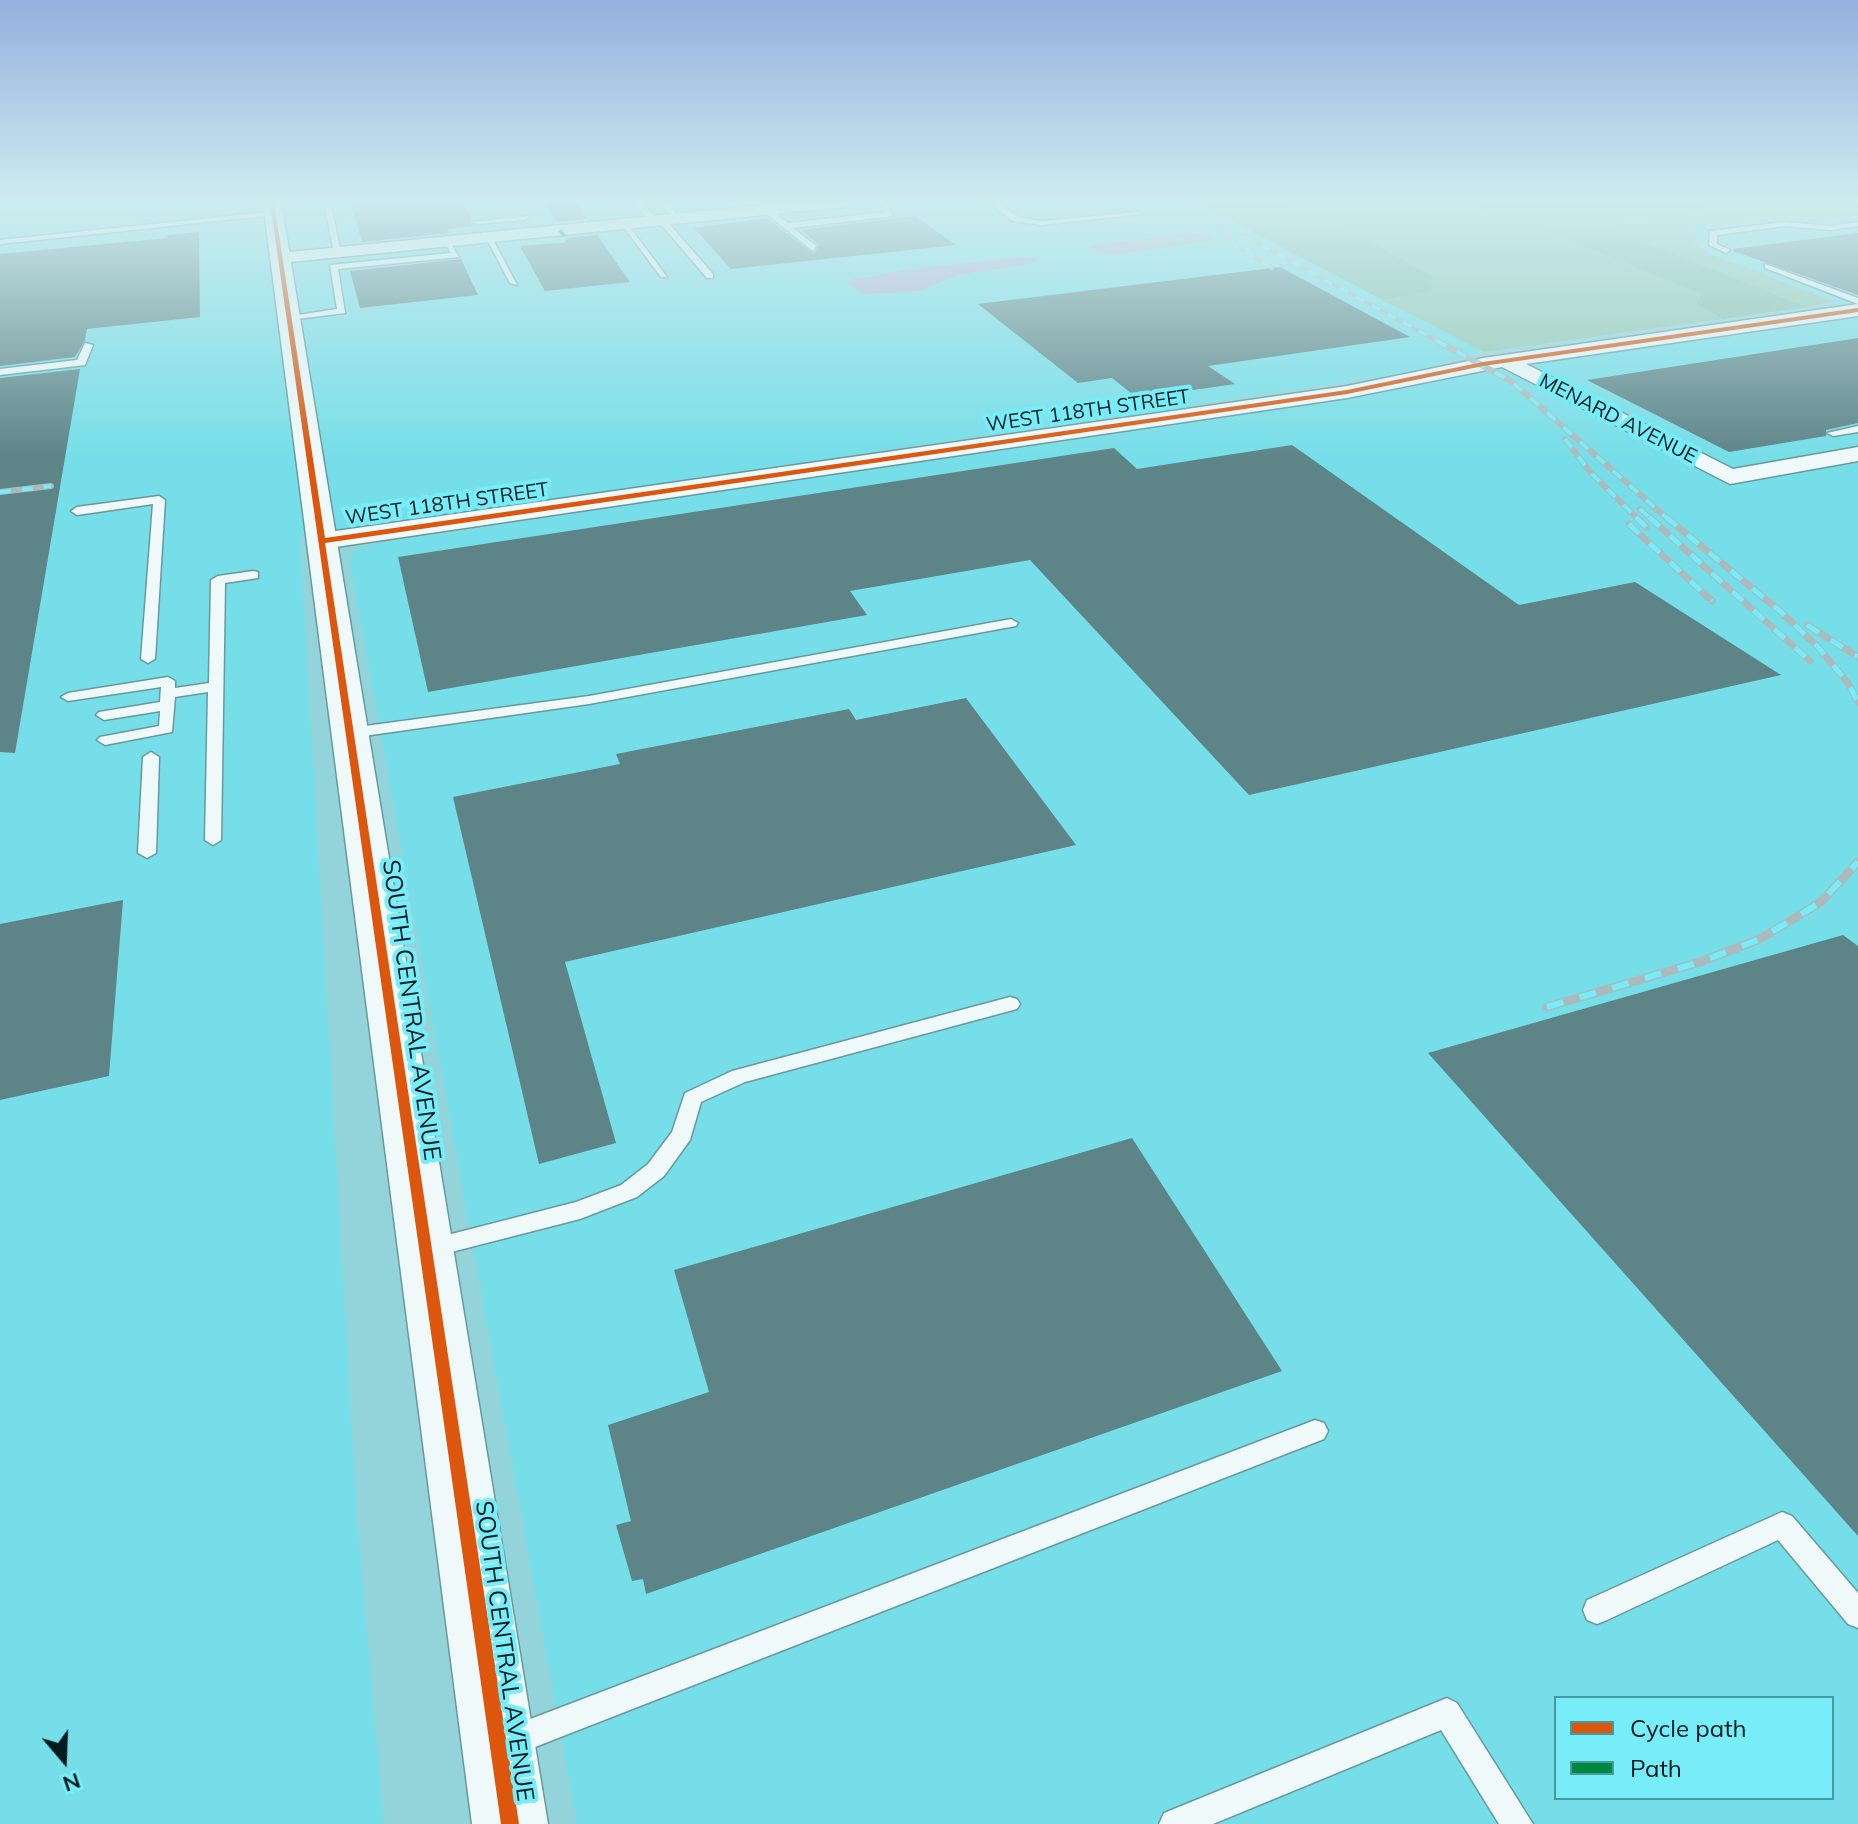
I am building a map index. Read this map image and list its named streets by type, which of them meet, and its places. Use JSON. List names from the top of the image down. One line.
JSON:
{"streets":{"street":["WEST 118TH STREET","MENARD AVENUE","SOUTH CENTRAL AVENUE"]},"crossings":[["WEST 118TH STREET","MENARD AVENUE"],["WEST 118TH STREET","SOUTH CENTRAL AVENUE"]],"legend":["Cycle path","Path"],"north":"bottom"}
